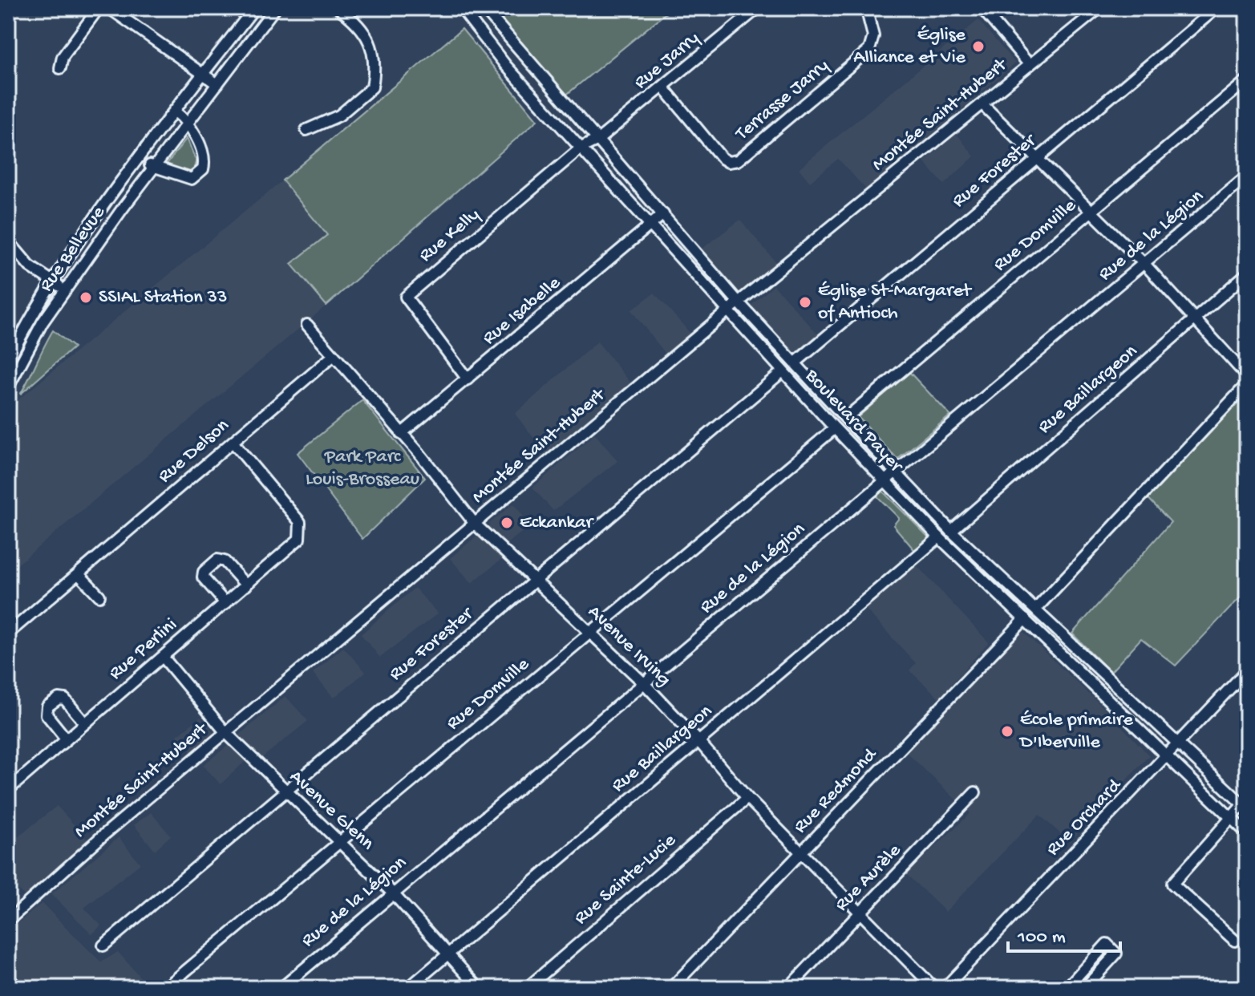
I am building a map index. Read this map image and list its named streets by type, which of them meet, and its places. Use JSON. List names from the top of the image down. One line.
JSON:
{"streets":{"street":["Rue Jarry","Terrasse Jarry","Montée Saint-Hubert","Rue Forester","Rue Kelly","Rue Domville","Rue de la Légion","Rue Bellevue","Rue Isabelle","Rue Baillargeon","Boulevard Payer","Rue Delson","Avenue Irving","Rue Perlini","Rue Redmond","Avenue Glenn","Rue Orchard","Rue Aurèle","Rue Sainte-Lucie"]},"crossings":[["Rue Jarry","Terrasse Jarry"],["Rue Jarry","Rue Kelly"],["Rue Jarry","Boulevard Payer"],["Montée Saint-Hubert","Boulevard Payer"],["Montée Saint-Hubert","Avenue Irving"],["Montée Saint-Hubert","Avenue Glenn"],["Rue Forester","Boulevard Payer"],["Rue Forester","Avenue Irving"],["Rue Forester","Avenue Glenn"],["Rue Kelly","Rue Isabelle"],["Rue Kelly","Boulevard Payer"],["Rue Domville","Boulevard Payer"],["Rue Domville","Avenue Irving"],["Rue Domville","Avenue Glenn"],["Rue de la Légion","Boulevard Payer"],["Rue de la Légion","Avenue Irving"],["Rue de la Légion","Avenue Glenn"],["Rue Isabelle","Boulevard Payer"],["Rue Isabelle","Avenue Irving"],["Rue Baillargeon","Boulevard Payer"],["Rue Baillargeon","Avenue Irving"],["Rue Baillargeon","Avenue Glenn"],["Boulevard Payer","Rue Redmond"],["Boulevard Payer","Rue Orchard"],["Rue Delson","Avenue Irving"],["Rue Delson","Rue Perlini"],["Avenue Irving","Rue Redmond"],["Avenue Irving","Rue Aurèle"],["Avenue Irving","Rue Sainte-Lucie"],["Rue Perlini","Avenue Glenn"]],"parks":["Park Parc Louis-Brosseau"],"places":["Église Alliance et Vie","SSIAL Station 33","Église St-Margaret of Antioch","Eckankar","École primaire D'Iberville"],"scale_bar":"100 m"}
